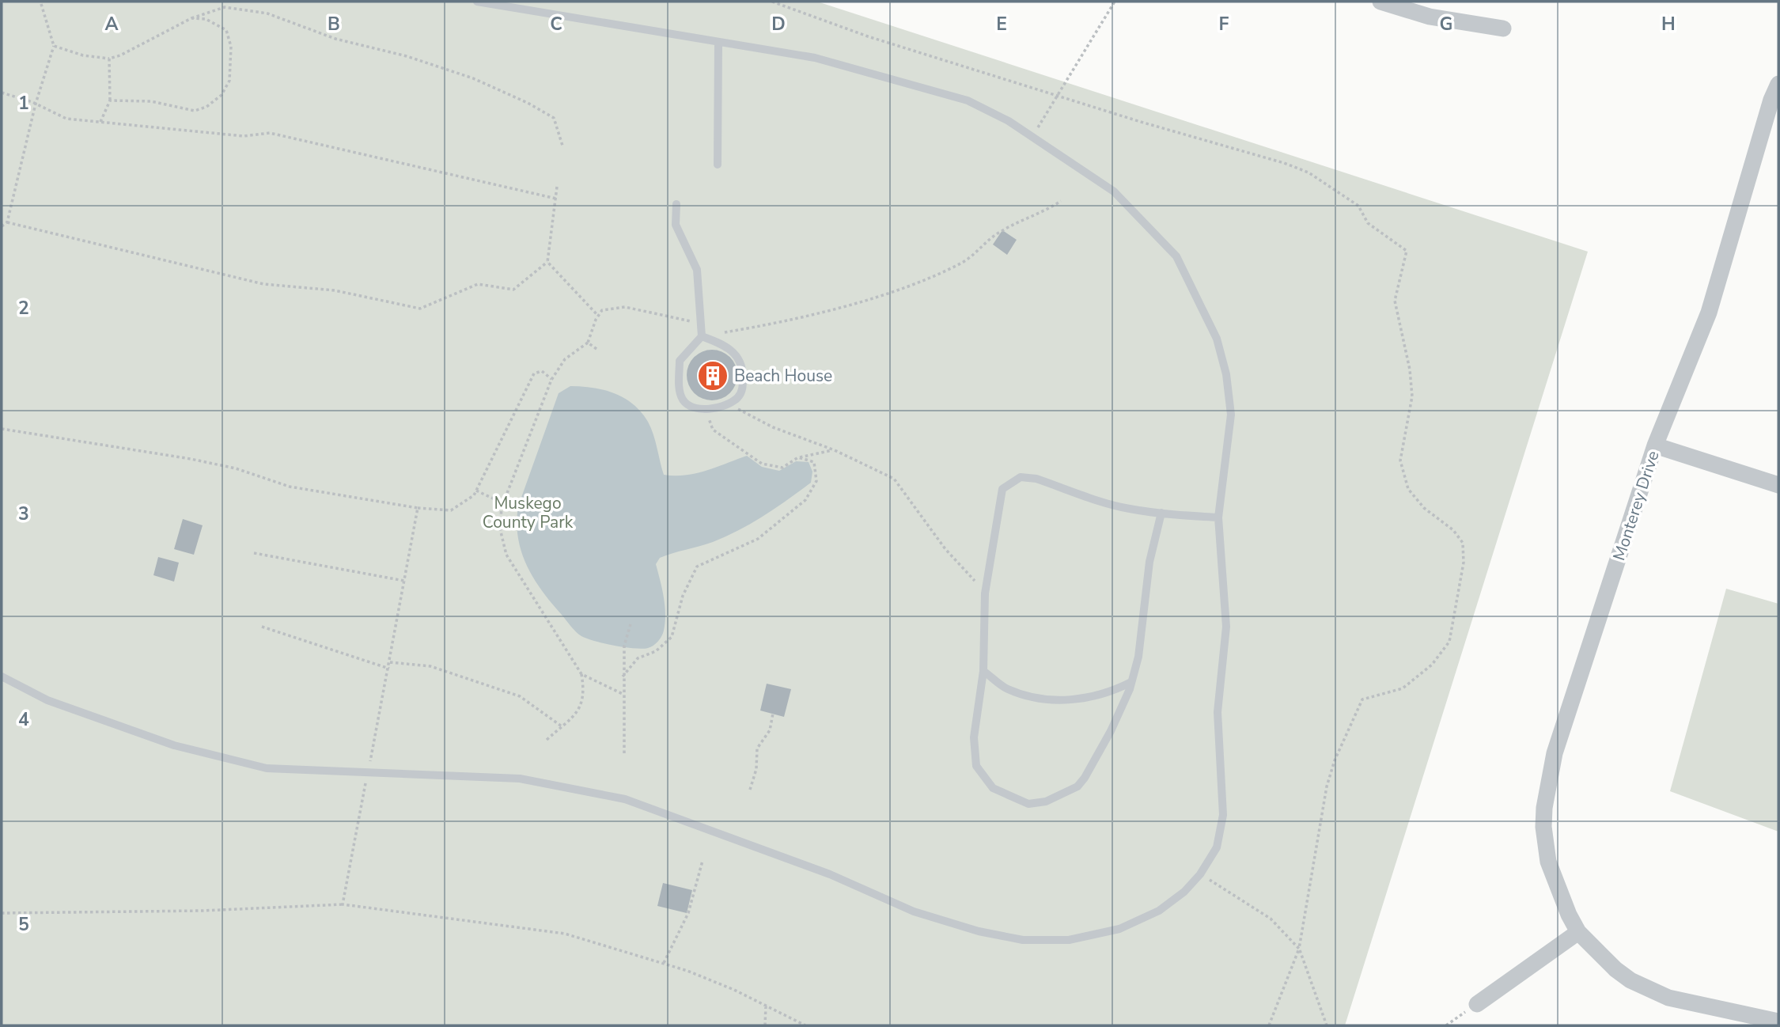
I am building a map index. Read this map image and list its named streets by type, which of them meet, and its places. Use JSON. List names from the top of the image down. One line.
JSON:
{"streets":{"street":["Monterey Drive"]},"parks":["Muskego County Park"],"places":{"building":["Beach House"]},"grid":{"columns":["A","B","C","D","E","F","G","H"],"rows":["1","2","3","4","5"]}}
